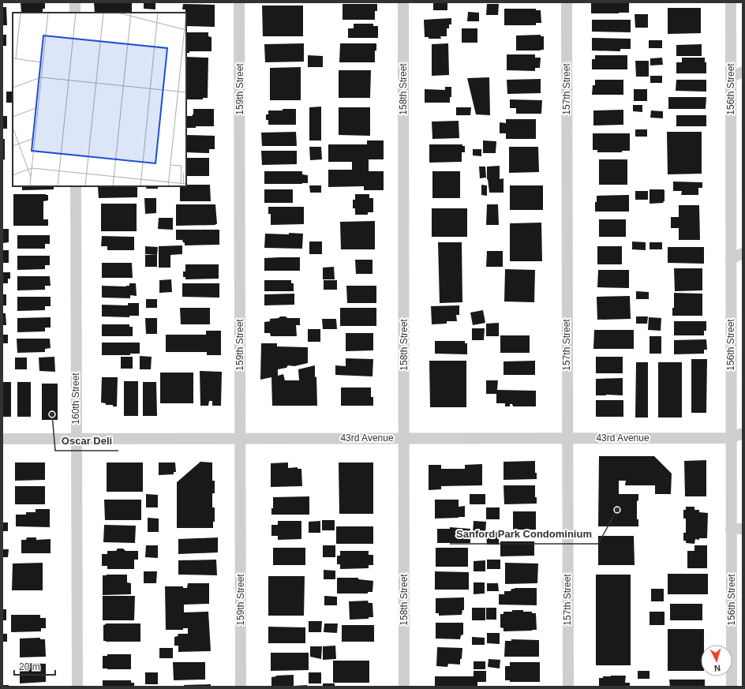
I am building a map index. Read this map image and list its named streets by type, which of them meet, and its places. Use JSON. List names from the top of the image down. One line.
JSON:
{"streets":{"street":["159th Street","158th Street","157th Street","156th Street","160th Street","43rd Avenue"]},"crossings":[["159th Street","43rd Avenue"],["158th Street","43rd Avenue"],["157th Street","43rd Avenue"],["156th Street","43rd Avenue"],["160th Street","43rd Avenue"]],"places":["Oscar Deli","Sanford Park Condominium"],"scale_bar":"20 m","north":"bottom"}
